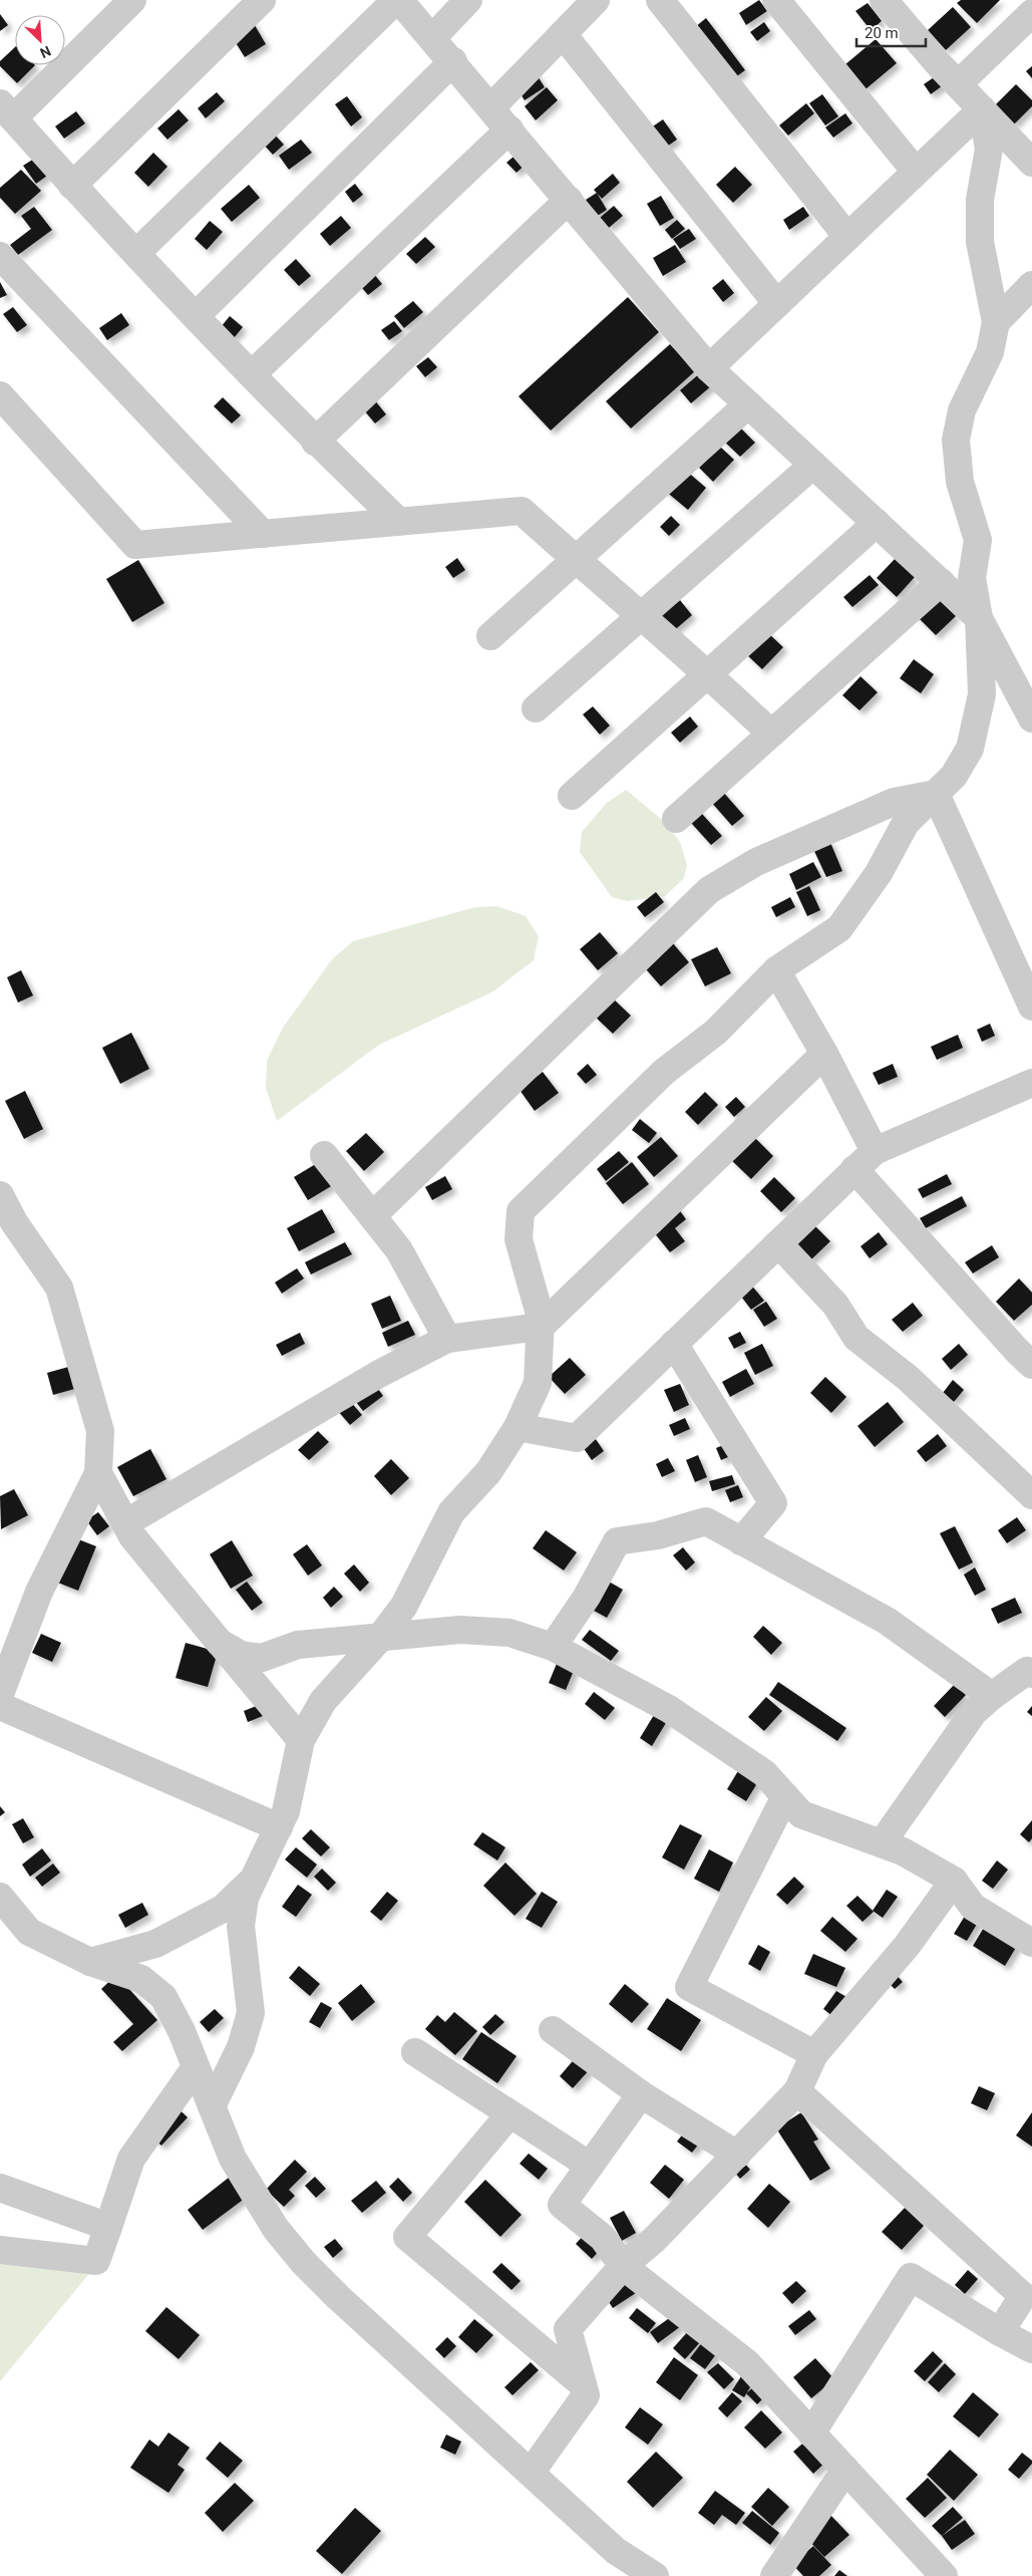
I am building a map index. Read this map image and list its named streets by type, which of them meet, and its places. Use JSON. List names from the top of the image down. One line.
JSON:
{"scale_bar":"20 m","north":"bottom right"}
